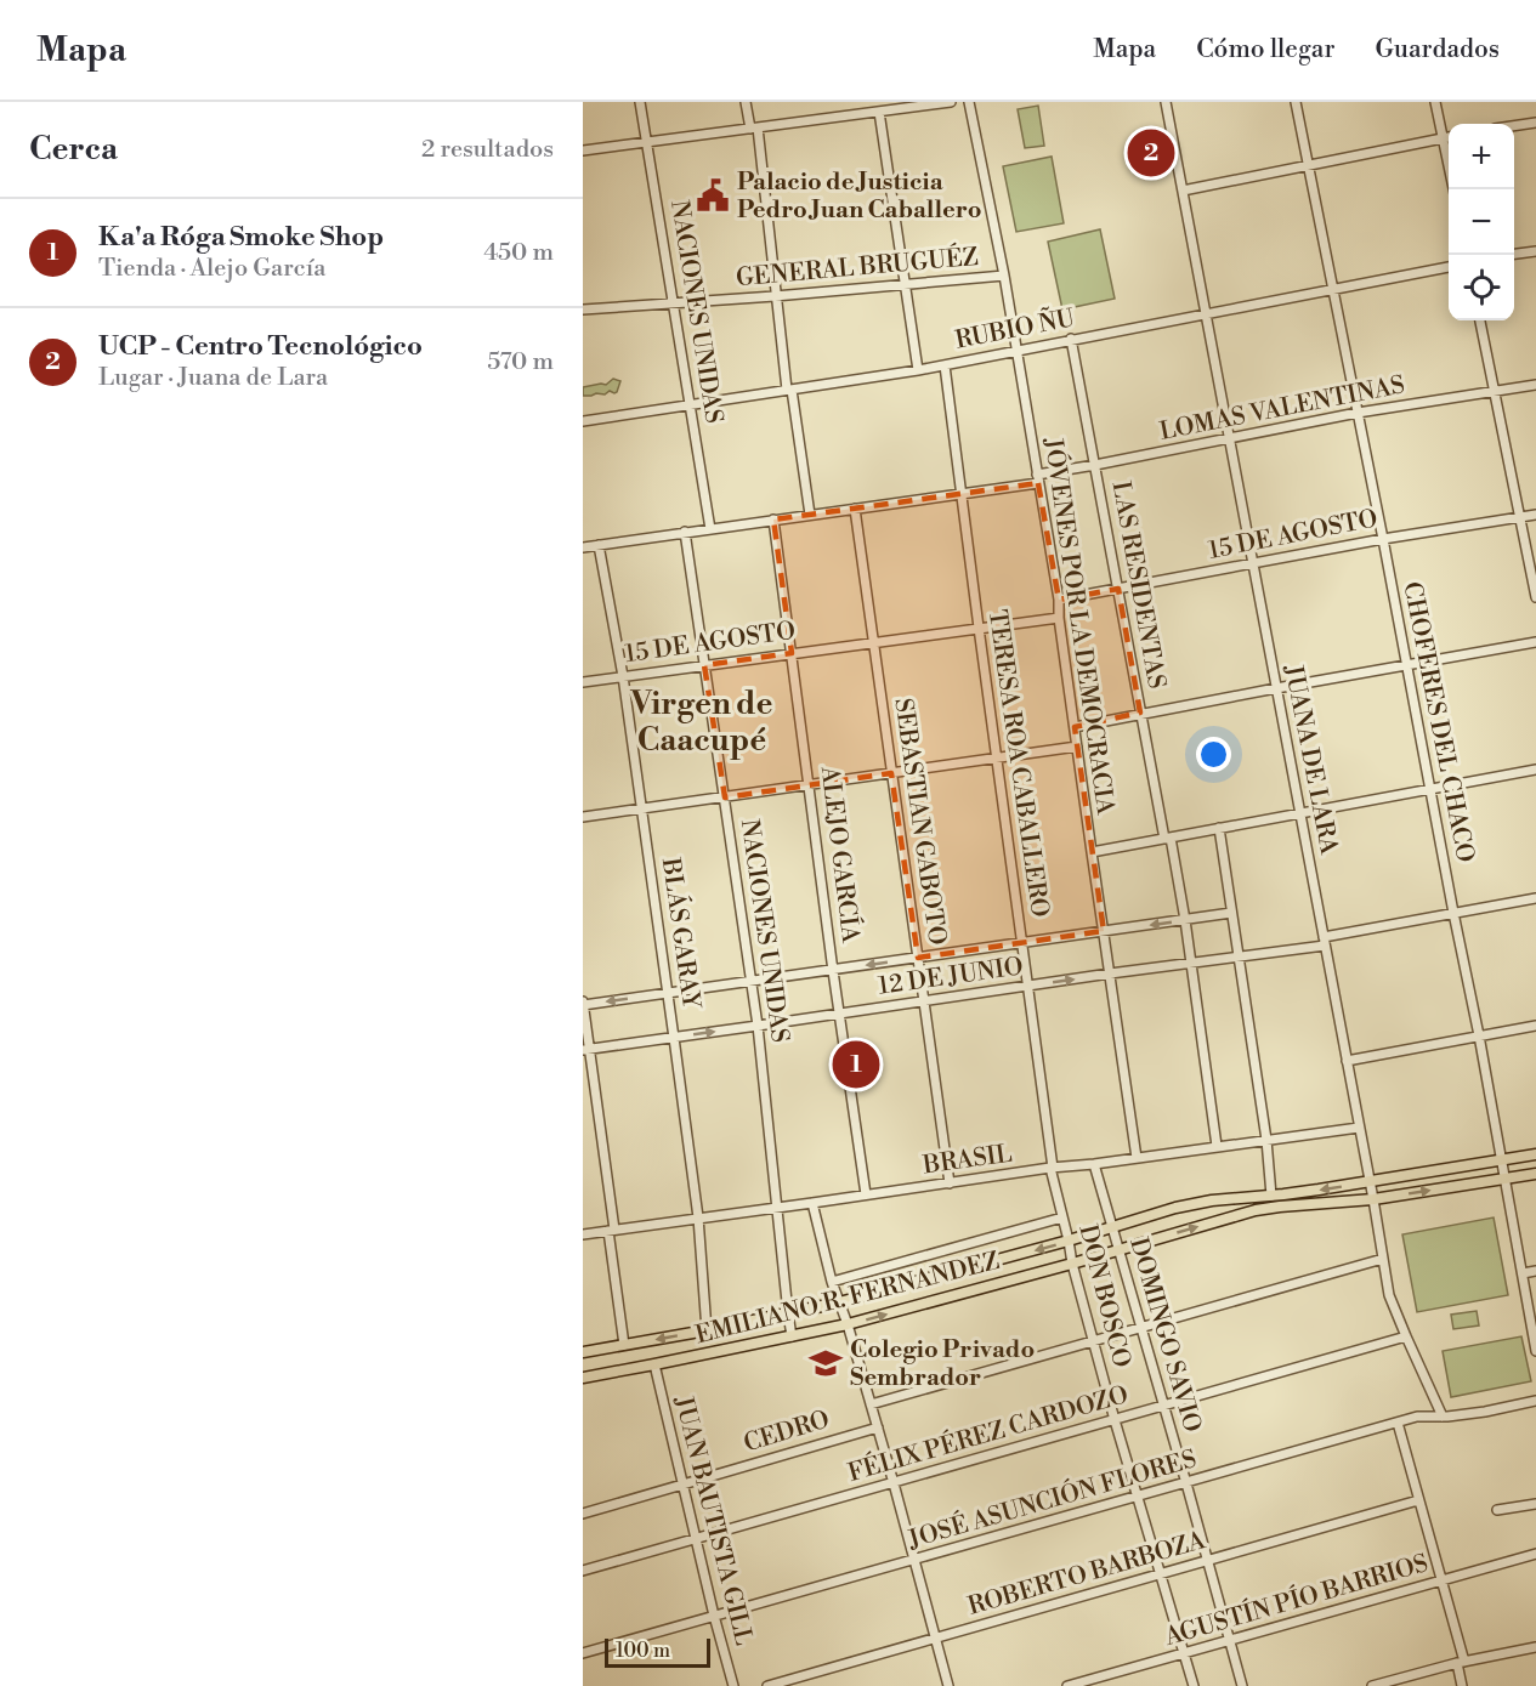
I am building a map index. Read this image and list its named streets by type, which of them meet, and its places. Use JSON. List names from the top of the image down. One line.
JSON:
{"streets":{"main road":["EMILIANO R. FERNANDEZ"],"street":["GENERAL BRUGUÉZ","NACIONES UNIDAS","RUBIO ÑU","LOMAS VALENTINAS","15 DE AGOSTO","LAS RESIDENTAS","JÓVENES POR LA DEMOCRACIA","CHOFERES DEL CHACO","JUANA DE LARA","TERESA ROA CABALLERO","SEBASTIAN GABOTO","ALEJO GARCÍA","BLÁS GARAY","12 DE JUNIO","BRASIL","DON BOSCO","DOMINGO SAVIO","CEDRO","FÉLIX PÉREZ CARDOZO","JOSÉ ASUNCIÓN FLORES","JUAN BAUTISTA GILL","ROBERTO BARBOZA","AGUSTÍN PÍO BARRIOS"]},"crossings":[["GENERAL BRUGUÉZ","NACIONES UNIDAS"],["GENERAL BRUGUÉZ","JÓVENES POR LA DEMOCRACIA"],["NACIONES UNIDAS","RUBIO ÑU"],["NACIONES UNIDAS","LOMAS VALENTINAS"],["NACIONES UNIDAS","15 DE AGOSTO"],["NACIONES UNIDAS","12 DE JUNIO"],["NACIONES UNIDAS","BRASIL"],["NACIONES UNIDAS","EMILIANO R. FERNANDEZ"],["RUBIO ÑU","LAS RESIDENTAS"],["RUBIO ÑU","JÓVENES POR LA DEMOCRACIA"],["RUBIO ÑU","CHOFERES DEL CHACO"],["RUBIO ÑU","JUANA DE LARA"],["RUBIO ÑU","TERESA ROA CABALLERO"],["LOMAS VALENTINAS","LAS RESIDENTAS"],["LOMAS VALENTINAS","JÓVENES POR LA DEMOCRACIA"],["LOMAS VALENTINAS","CHOFERES DEL CHACO"],["LOMAS VALENTINAS","JUANA DE LARA"],["LOMAS VALENTINAS","TERESA ROA CABALLERO"],["LOMAS VALENTINAS","SEBASTIAN GABOTO"],["LOMAS VALENTINAS","ALEJO GARCÍA"],["LOMAS VALENTINAS","BLÁS GARAY"],["15 DE AGOSTO","LAS RESIDENTAS"],["15 DE AGOSTO","JÓVENES POR LA DEMOCRACIA"],["15 DE AGOSTO","CHOFERES DEL CHACO"],["15 DE AGOSTO","JUANA DE LARA"],["15 DE AGOSTO","TERESA ROA CABALLERO"],["15 DE AGOSTO","SEBASTIAN GABOTO"],["15 DE AGOSTO","ALEJO GARCÍA"],["15 DE AGOSTO","BLÁS GARAY"],["LAS RESIDENTAS","12 DE JUNIO"],["LAS RESIDENTAS","BRASIL"],["JÓVENES POR LA DEMOCRACIA","12 DE JUNIO"],["JÓVENES POR LA DEMOCRACIA","BRASIL"],["CHOFERES DEL CHACO","12 DE JUNIO"],["CHOFERES DEL CHACO","EMILIANO R. FERNANDEZ"],["JUANA DE LARA","12 DE JUNIO"],["JUANA DE LARA","BRASIL"],["JUANA DE LARA","EMILIANO R. FERNANDEZ"],["JUANA DE LARA","FÉLIX PÉREZ CARDOZO"],["JUANA DE LARA","JOSÉ ASUNCIÓN FLORES"],["TERESA ROA CABALLERO","12 DE JUNIO"],["TERESA ROA CABALLERO","BRASIL"],["TERESA ROA CABALLERO","DON BOSCO"],["SEBASTIAN GABOTO","12 DE JUNIO"],["SEBASTIAN GABOTO","BRASIL"],["ALEJO GARCÍA","12 DE JUNIO"],["ALEJO GARCÍA","BRASIL"],["BLÁS GARAY","12 DE JUNIO"],["BLÁS GARAY","BRASIL"],["BRASIL","DON BOSCO"],["BRASIL","DOMINGO SAVIO"],["DON BOSCO","EMILIANO R. FERNANDEZ"],["DON BOSCO","FÉLIX PÉREZ CARDOZO"],["DON BOSCO","JOSÉ ASUNCIÓN FLORES"],["DON BOSCO","ROBERTO BARBOZA"],["DON BOSCO","AGUSTÍN PÍO BARRIOS"],["EMILIANO R. FERNANDEZ","DOMINGO SAVIO"],["EMILIANO R. FERNANDEZ","JUAN BAUTISTA GILL"],["DOMINGO SAVIO","FÉLIX PÉREZ CARDOZO"],["DOMINGO SAVIO","JOSÉ ASUNCIÓN FLORES"],["DOMINGO SAVIO","ROBERTO BARBOZA"],["DOMINGO SAVIO","AGUSTÍN PÍO BARRIOS"],["CEDRO","JUAN BAUTISTA GILL"],["FÉLIX PÉREZ CARDOZO","JUAN BAUTISTA GILL"],["JOSÉ ASUNCIÓN FLORES","JUAN BAUTISTA GILL"]],"districts":["Virgen de Caacupé"],"places":{"public building":["Palacio de Justicia Pedro Juan Caballero"],"school or university":["Colegio Privado Sembrador"]},"scale_bar":"100 m","page":{"header":"Mapa","nav":["Mapa","Cómo llegar","Guardados"],"heading":["Cerca","2 resultados"],"map_buttons":["+","−"],"pins":["2","1"],"list":[{"mark":"1","name":"Ka'a Róga Smoke Shop","note":"Tienda · Alejo García","value":"450 m"},{"mark":"2","name":"UCP - Centro Tecnológico","note":"Lugar · Juana de Lara","value":"570 m"}],"scale":"100 m"}}
